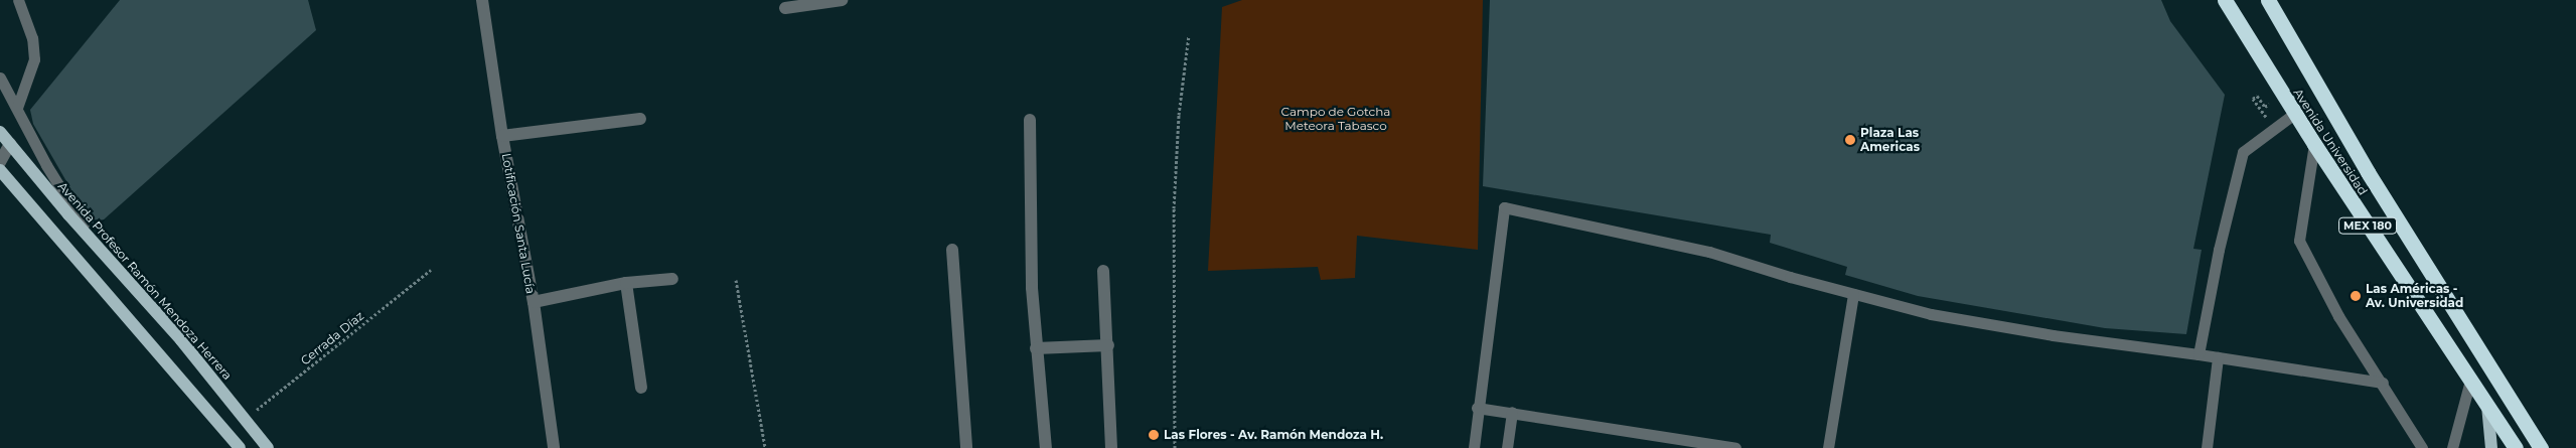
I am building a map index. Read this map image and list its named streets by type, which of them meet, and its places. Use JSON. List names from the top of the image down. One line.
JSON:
{"streets":{"highway":["Avenida Universidad","MEX 180"],"main road":["Avenida Profesor Ramón Mendoza Herrera"],"street":["Lotificación Santa Lucía"],"path":["Cerrada Díaz"]},"crossings":[["Avenida Profesor Ramón Mendoza Herrera","Cerrada Díaz"]],"parks":["Campo de Gotcha Meteora Tabasco"],"places":["Plaza Las Americas","Las Américas - Av. Universidad","Las Flores - Av. Ramón Mendoza H."]}
